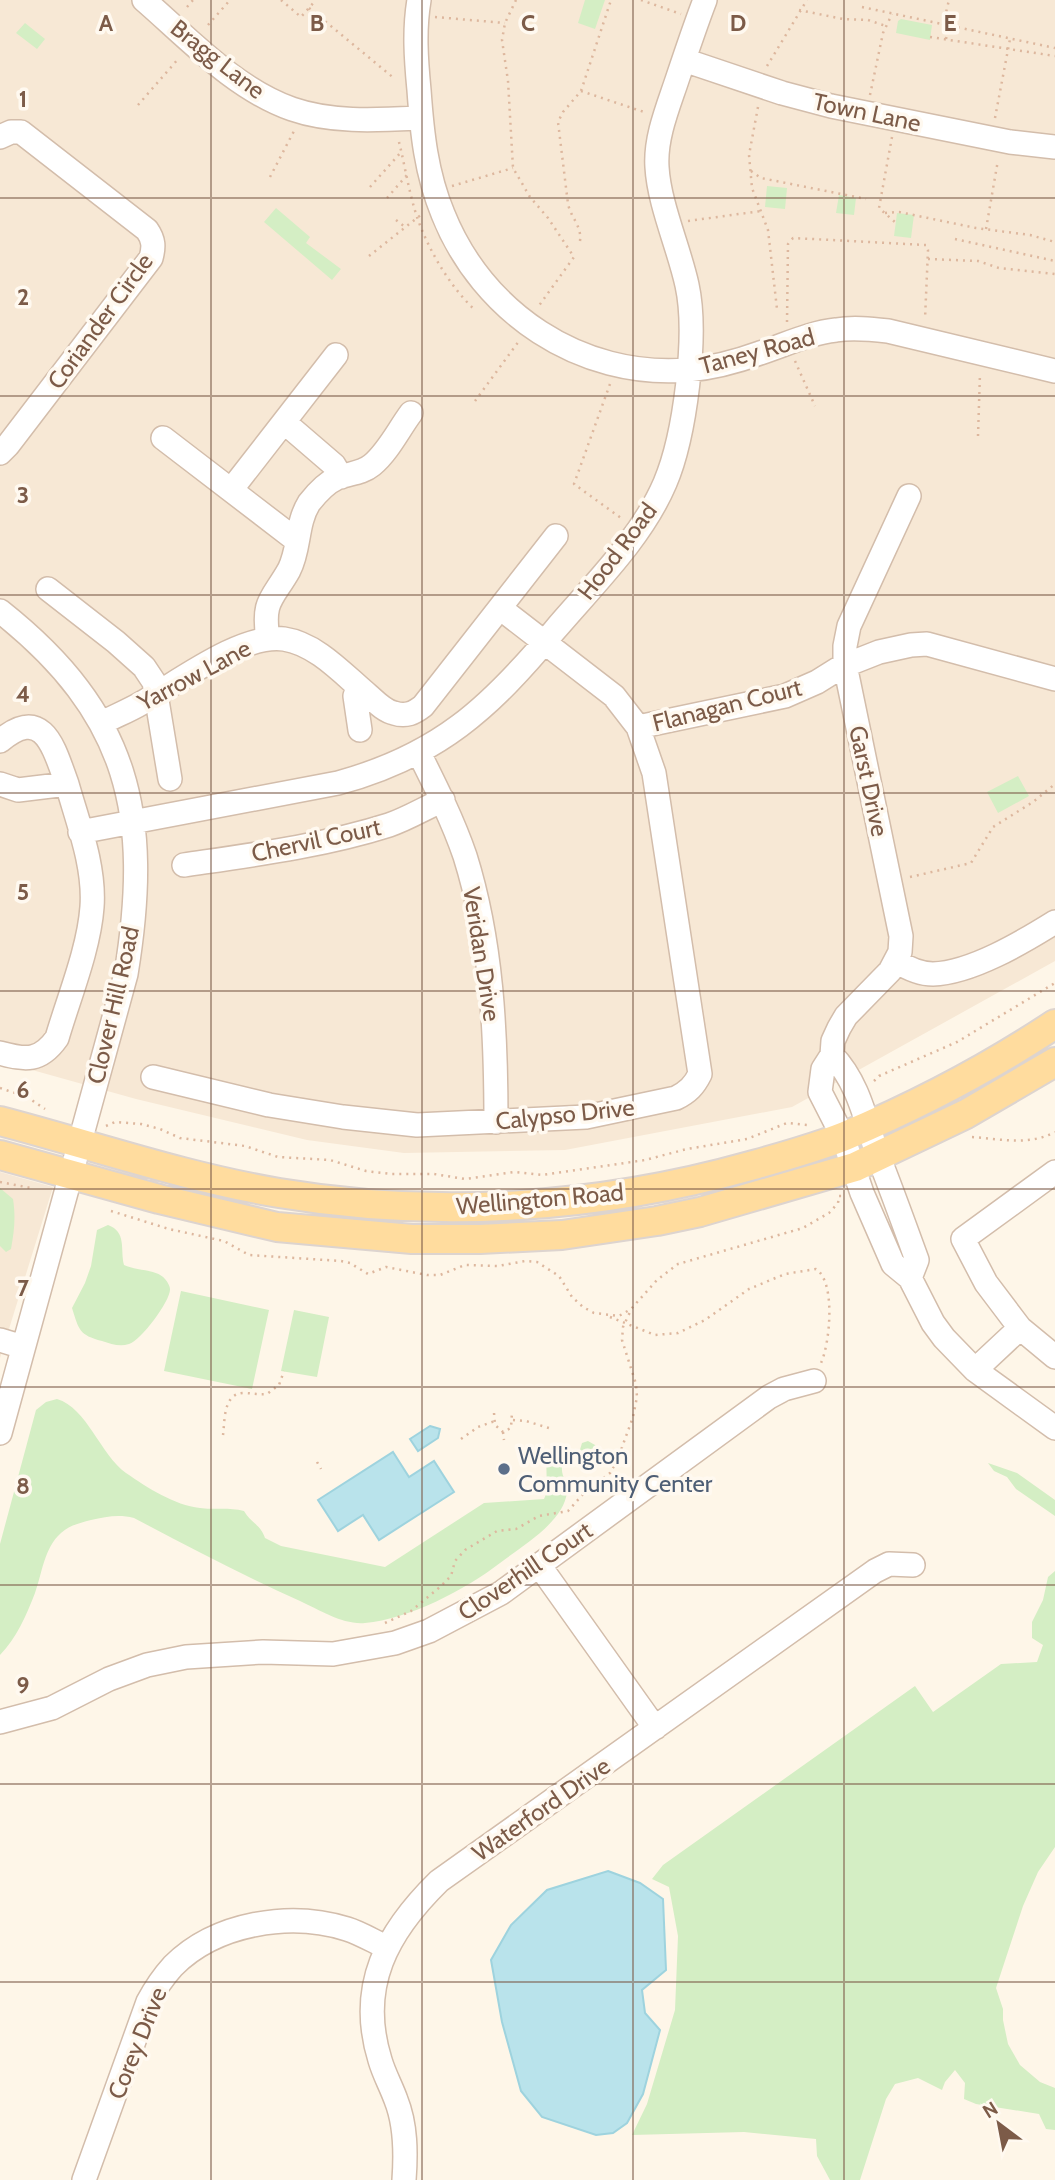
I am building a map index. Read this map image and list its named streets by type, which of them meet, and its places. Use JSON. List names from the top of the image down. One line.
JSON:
{"streets":{"main road":["Wellington Road"],"street":["Bragg Lane","Town Lane","Coriander Circle","Taney Road","Hood Road","Yarrow Lane","Flanagan Court","Garst Drive","Chervil Court","Veridan Drive","Clover Hill Road","Calypso Drive","Cloverhill Court","Waterford Drive","Corey Drive"]},"crossings":[["Bragg Lane","Taney Road"],["Town Lane","Hood Road"],["Taney Road","Hood Road"],["Hood Road","Veridan Drive"],["Hood Road","Clover Hill Road"],["Hood Road","Calypso Drive"],["Yarrow Lane","Clover Hill Road"],["Yarrow Lane","Calypso Drive"],["Flanagan Court","Garst Drive"],["Flanagan Court","Calypso Drive"],["Chervil Court","Veridan Drive"],["Veridan Drive","Calypso Drive"],["Clover Hill Road","Wellington Road"],["Waterford Drive","Corey Drive"]],"places":["Wellington Community Center"],"north":"top left","grid":{"columns":["A","B","C","D","E"],"rows":["1","2","3","4","5","6","7","8","9"]}}
